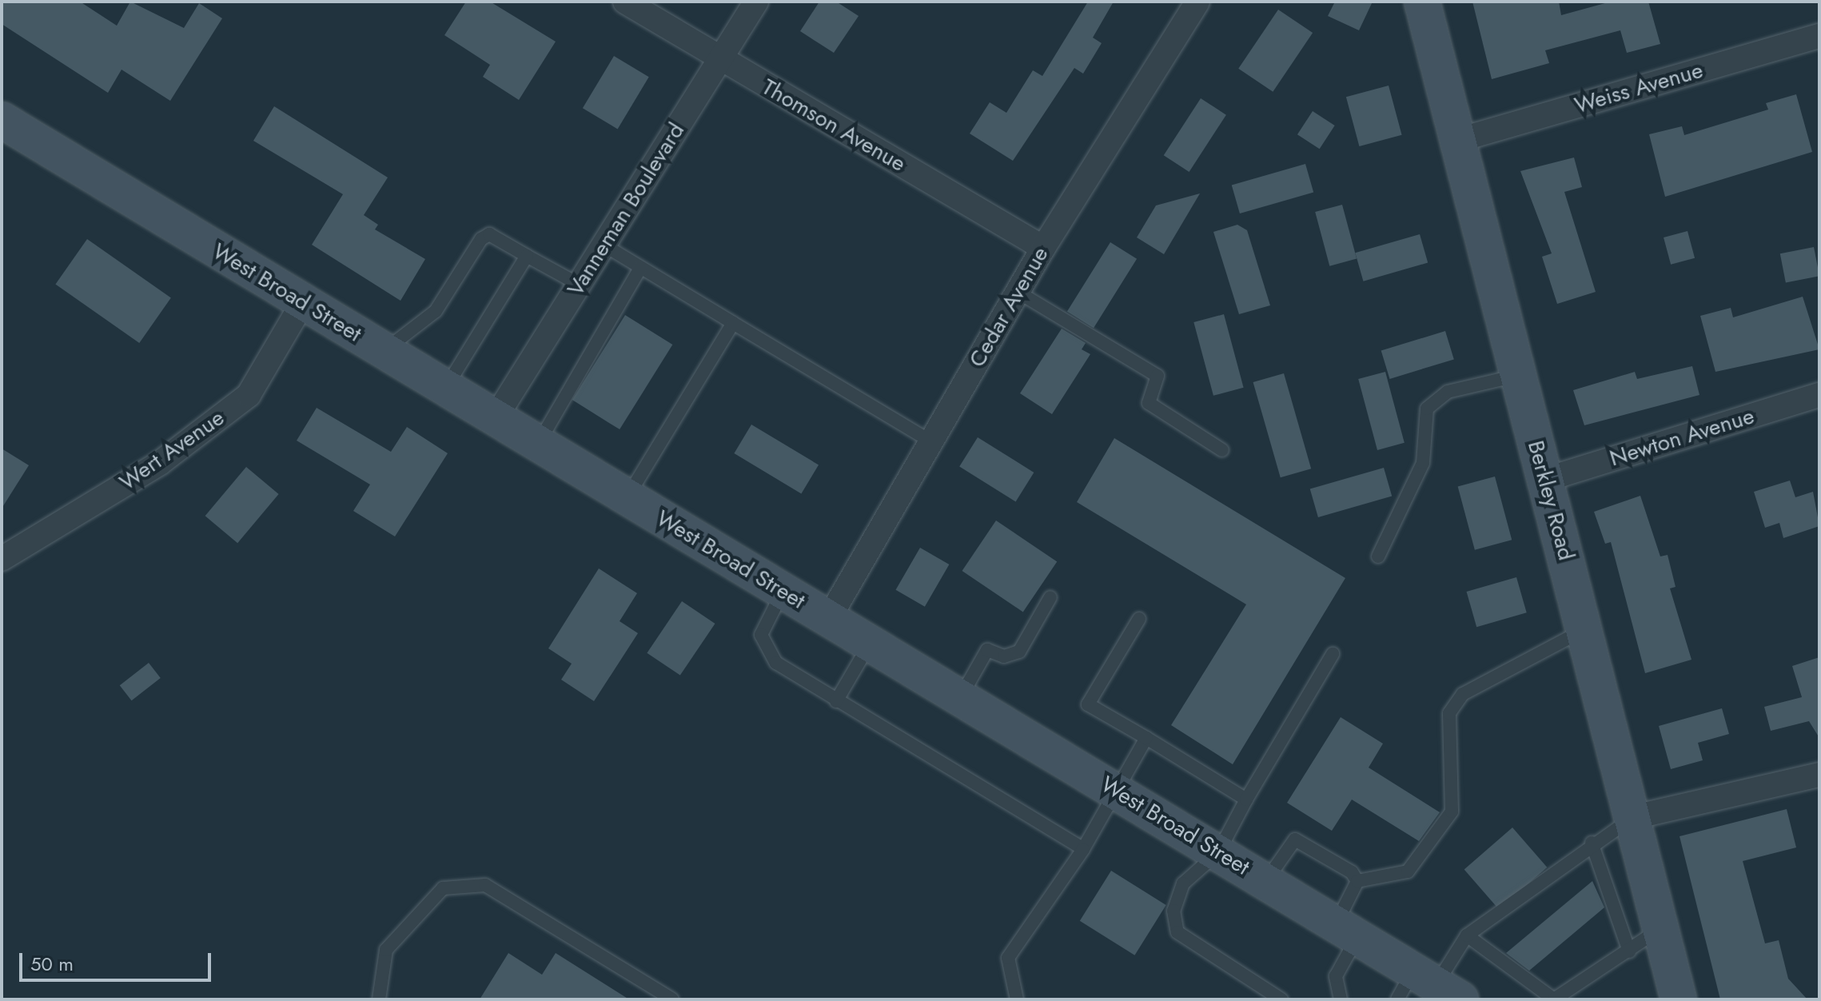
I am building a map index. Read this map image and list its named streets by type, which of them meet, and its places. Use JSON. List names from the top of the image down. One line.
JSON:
{"streets":{"main road":["West Broad Street","Berkley Road"],"street":["Weiss Avenue","Thomson Avenue","Vanneman Boulevard","Cedar Avenue","Newton Avenue","Wert Avenue"]},"crossings":[["Weiss Avenue","Berkley Road"],["Thomson Avenue","Vanneman Boulevard"],["Thomson Avenue","Cedar Avenue"],["Vanneman Boulevard","West Broad Street"],["West Broad Street","Cedar Avenue"],["West Broad Street","Wert Avenue"],["Newton Avenue","Berkley Road"]],"scale_bar":"50 m"}
